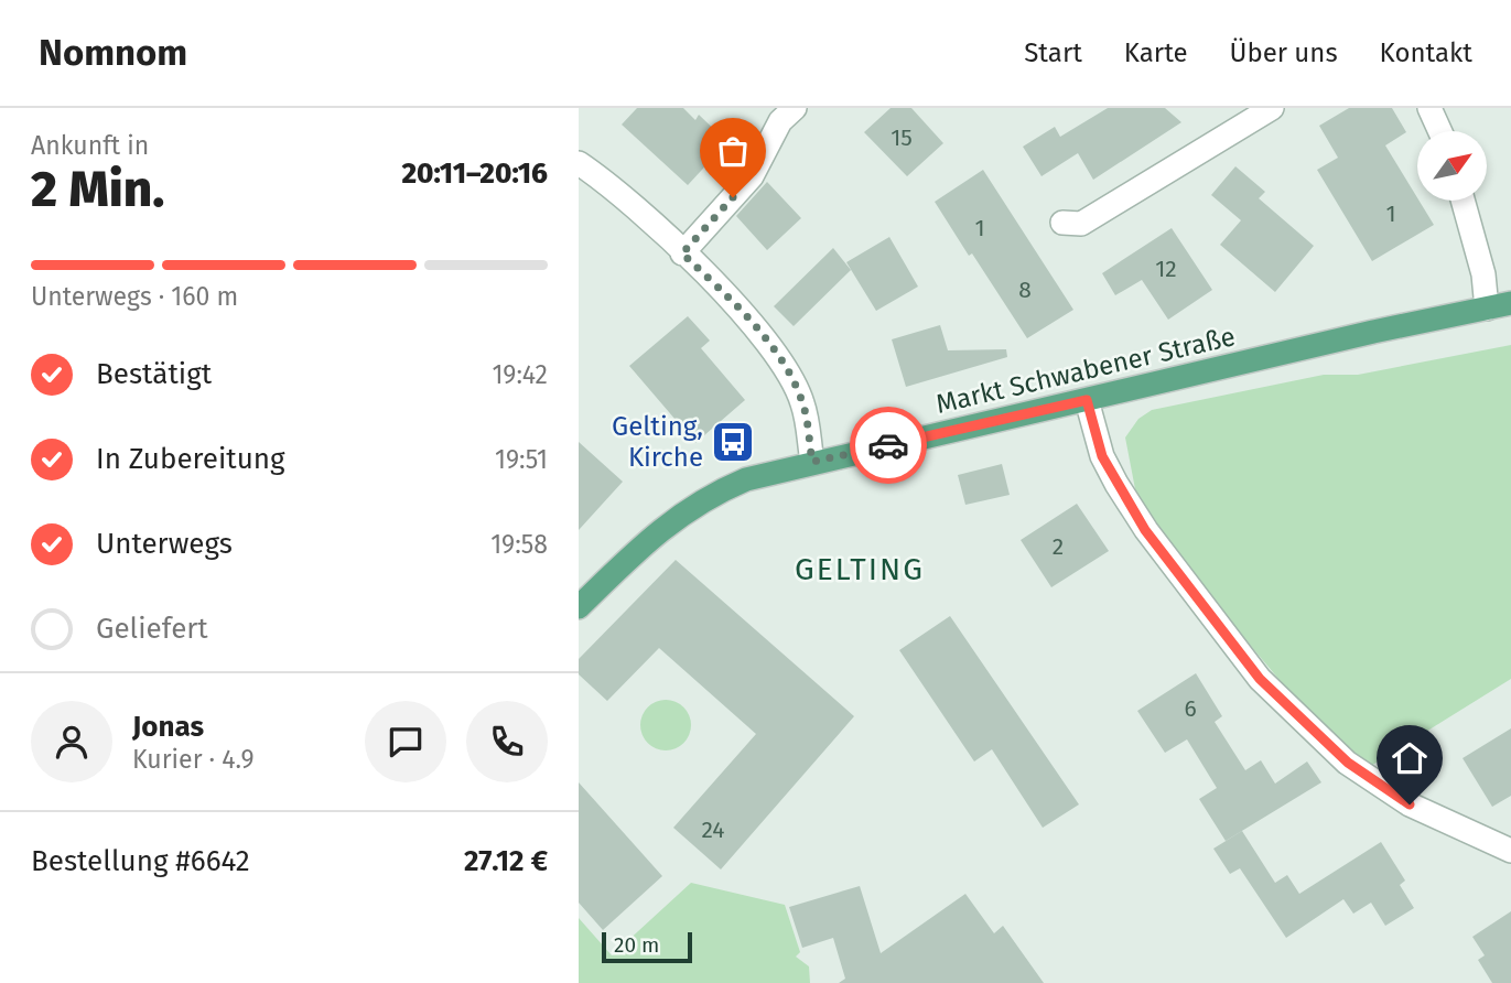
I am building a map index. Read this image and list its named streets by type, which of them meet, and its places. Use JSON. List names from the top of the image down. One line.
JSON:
{"streets":{"main road":["Markt Schwabener Straße"]},"districts":["GELTING"],"places":{"bus stop":["Gelting, Kirche"]},"house_numbers":["15","1","1","12","8","2","6","24"],"scale_bar":"20 m","north":"top right","page":{"header":"Nomnom","nav":["Start","Karte","Über uns","Kontakt"],"heading":["2 Min.","Ankunft in","20:11–20:16"],"panel":["Jonas","Kurier · 4.9","Bestellung #6642","27.12 €"],"bar":"Unterwegs · 160 m","list":[["Bestätigt","19:42"],["In Zubereitung","19:51"],["Unterwegs","19:58"],"Geliefert"],"scale":"20 m"}}
